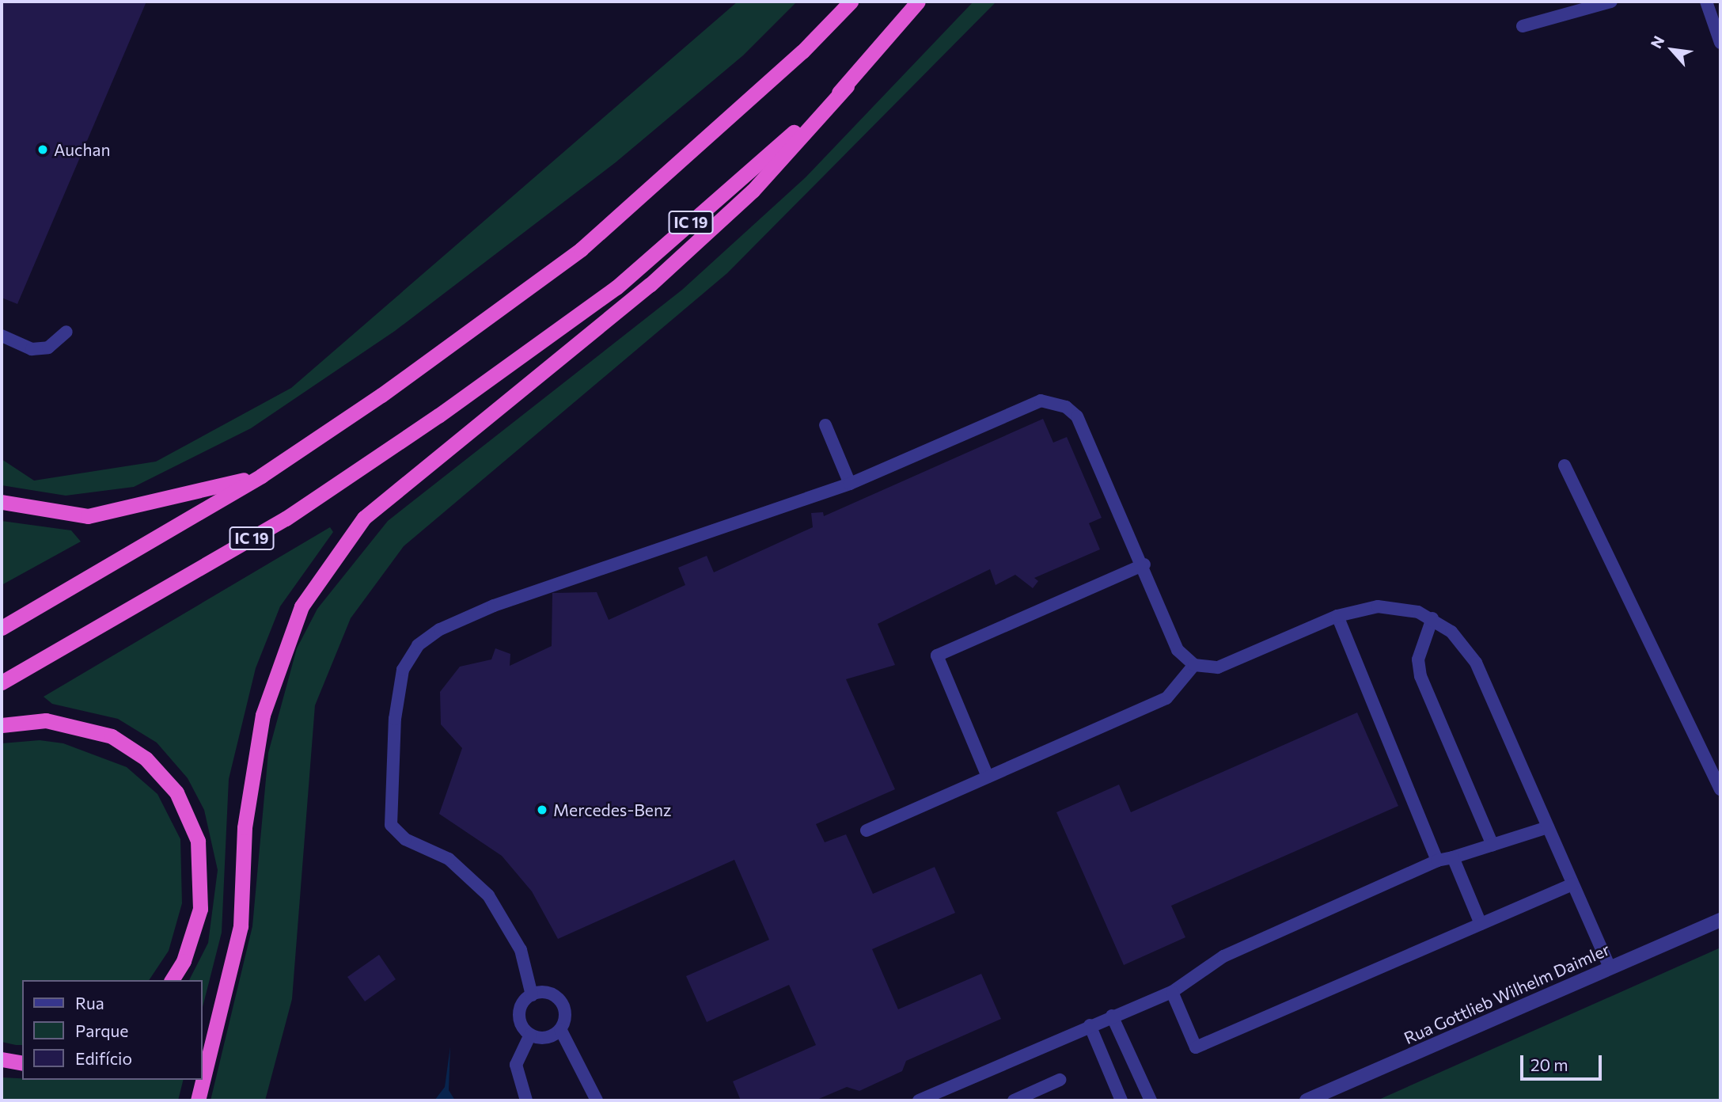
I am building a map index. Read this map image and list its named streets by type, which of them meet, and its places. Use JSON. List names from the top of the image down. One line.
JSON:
{"streets":{"highway":["IC 19"],"street":["Rua Gottlieb Wilhelm Daimler"]},"places":["Auchan","Mercedes-Benz"],"legend":["Rua","Parque","Edifício"],"scale_bar":"20 m","north":"top left"}
